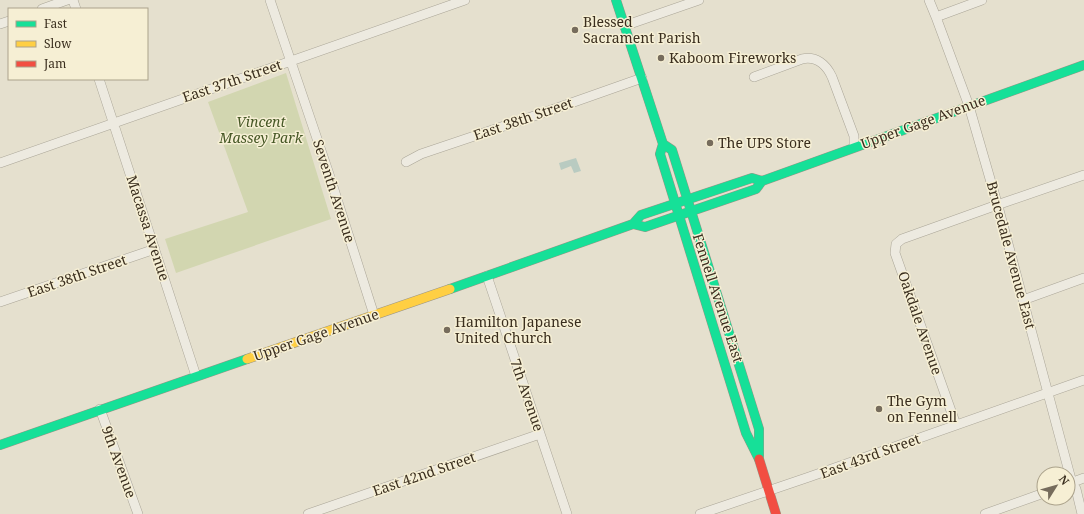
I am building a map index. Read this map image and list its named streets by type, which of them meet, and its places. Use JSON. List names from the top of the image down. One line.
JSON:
{"streets":{"main road":["Upper Gage Avenue","Fennell Avenue East"],"street":["East 37th Street","East 38th Street","Seventh Avenue","Macassa Avenue","Brucedale Avenue East","Oakdale Avenue","7th Avenue","East 43rd Street","9th Avenue","East 42nd Street"]},"crossings":[["East 37th Street","Seventh Avenue"],["East 37th Street","Macassa Avenue"],["East 38th Street","Macassa Avenue"],["East 38th Street","Fennell Avenue East"],["Upper Gage Avenue","Seventh Avenue"],["Upper Gage Avenue","Macassa Avenue"],["Upper Gage Avenue","Brucedale Avenue East"],["Upper Gage Avenue","Fennell Avenue East"],["Upper Gage Avenue","7th Avenue"],["Upper Gage Avenue","9th Avenue"],["Brucedale Avenue East","Oakdale Avenue"],["Brucedale Avenue East","East 43rd Street"],["Fennell Avenue East","East 43rd Street"],["Oakdale Avenue","East 43rd Street"],["7th Avenue","East 42nd Street"]],"parks":["Vincent Massey Park"],"places":["Blessed Sacrament Parish","Kaboom Fireworks","The UPS Store","Hamilton Japanese United Church","The Gym on Fennell"],"legend":["Fast","Slow","Jam"],"north":"top right"}
